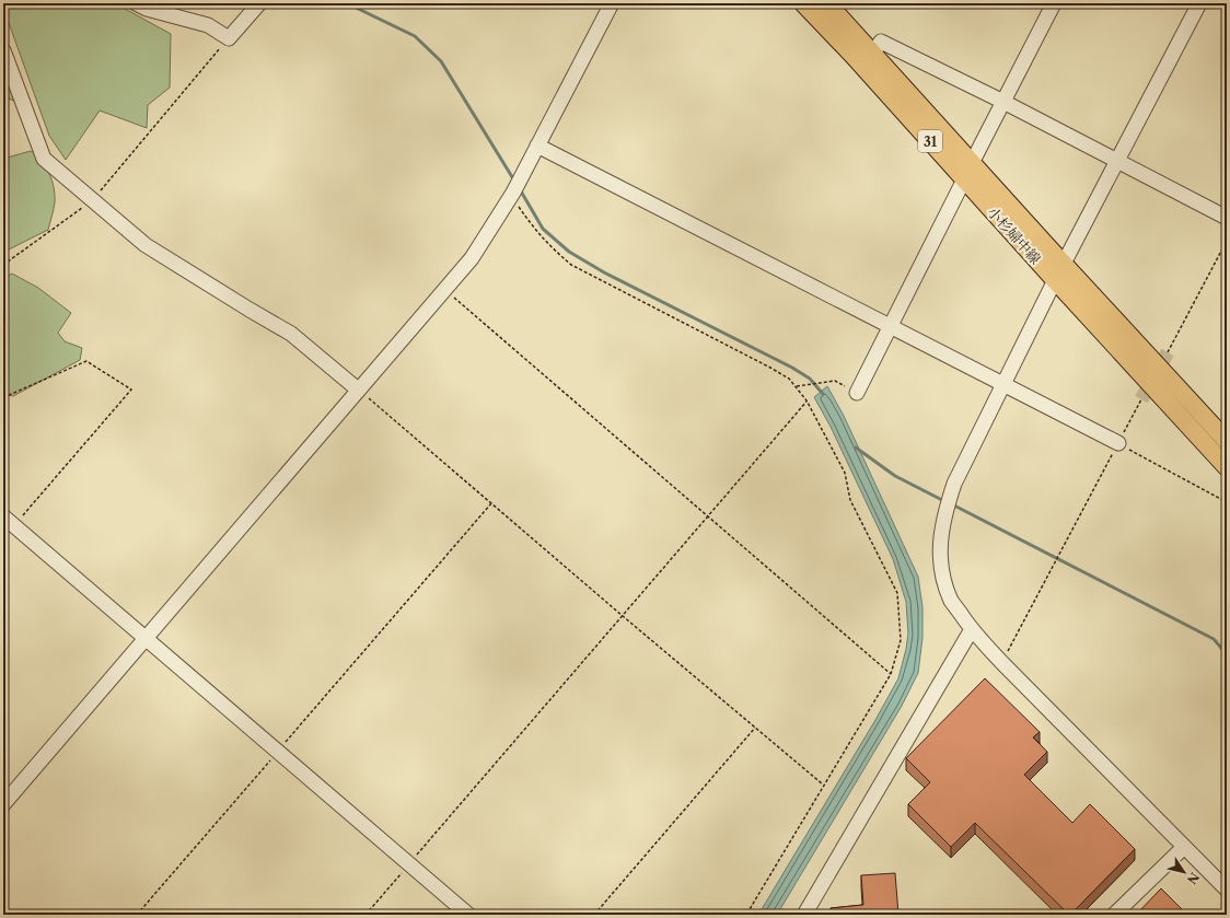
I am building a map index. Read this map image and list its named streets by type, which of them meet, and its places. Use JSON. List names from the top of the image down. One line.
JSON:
{"streets":{"main road":["31","小杉婦中線"]},"north":"bottom right"}
